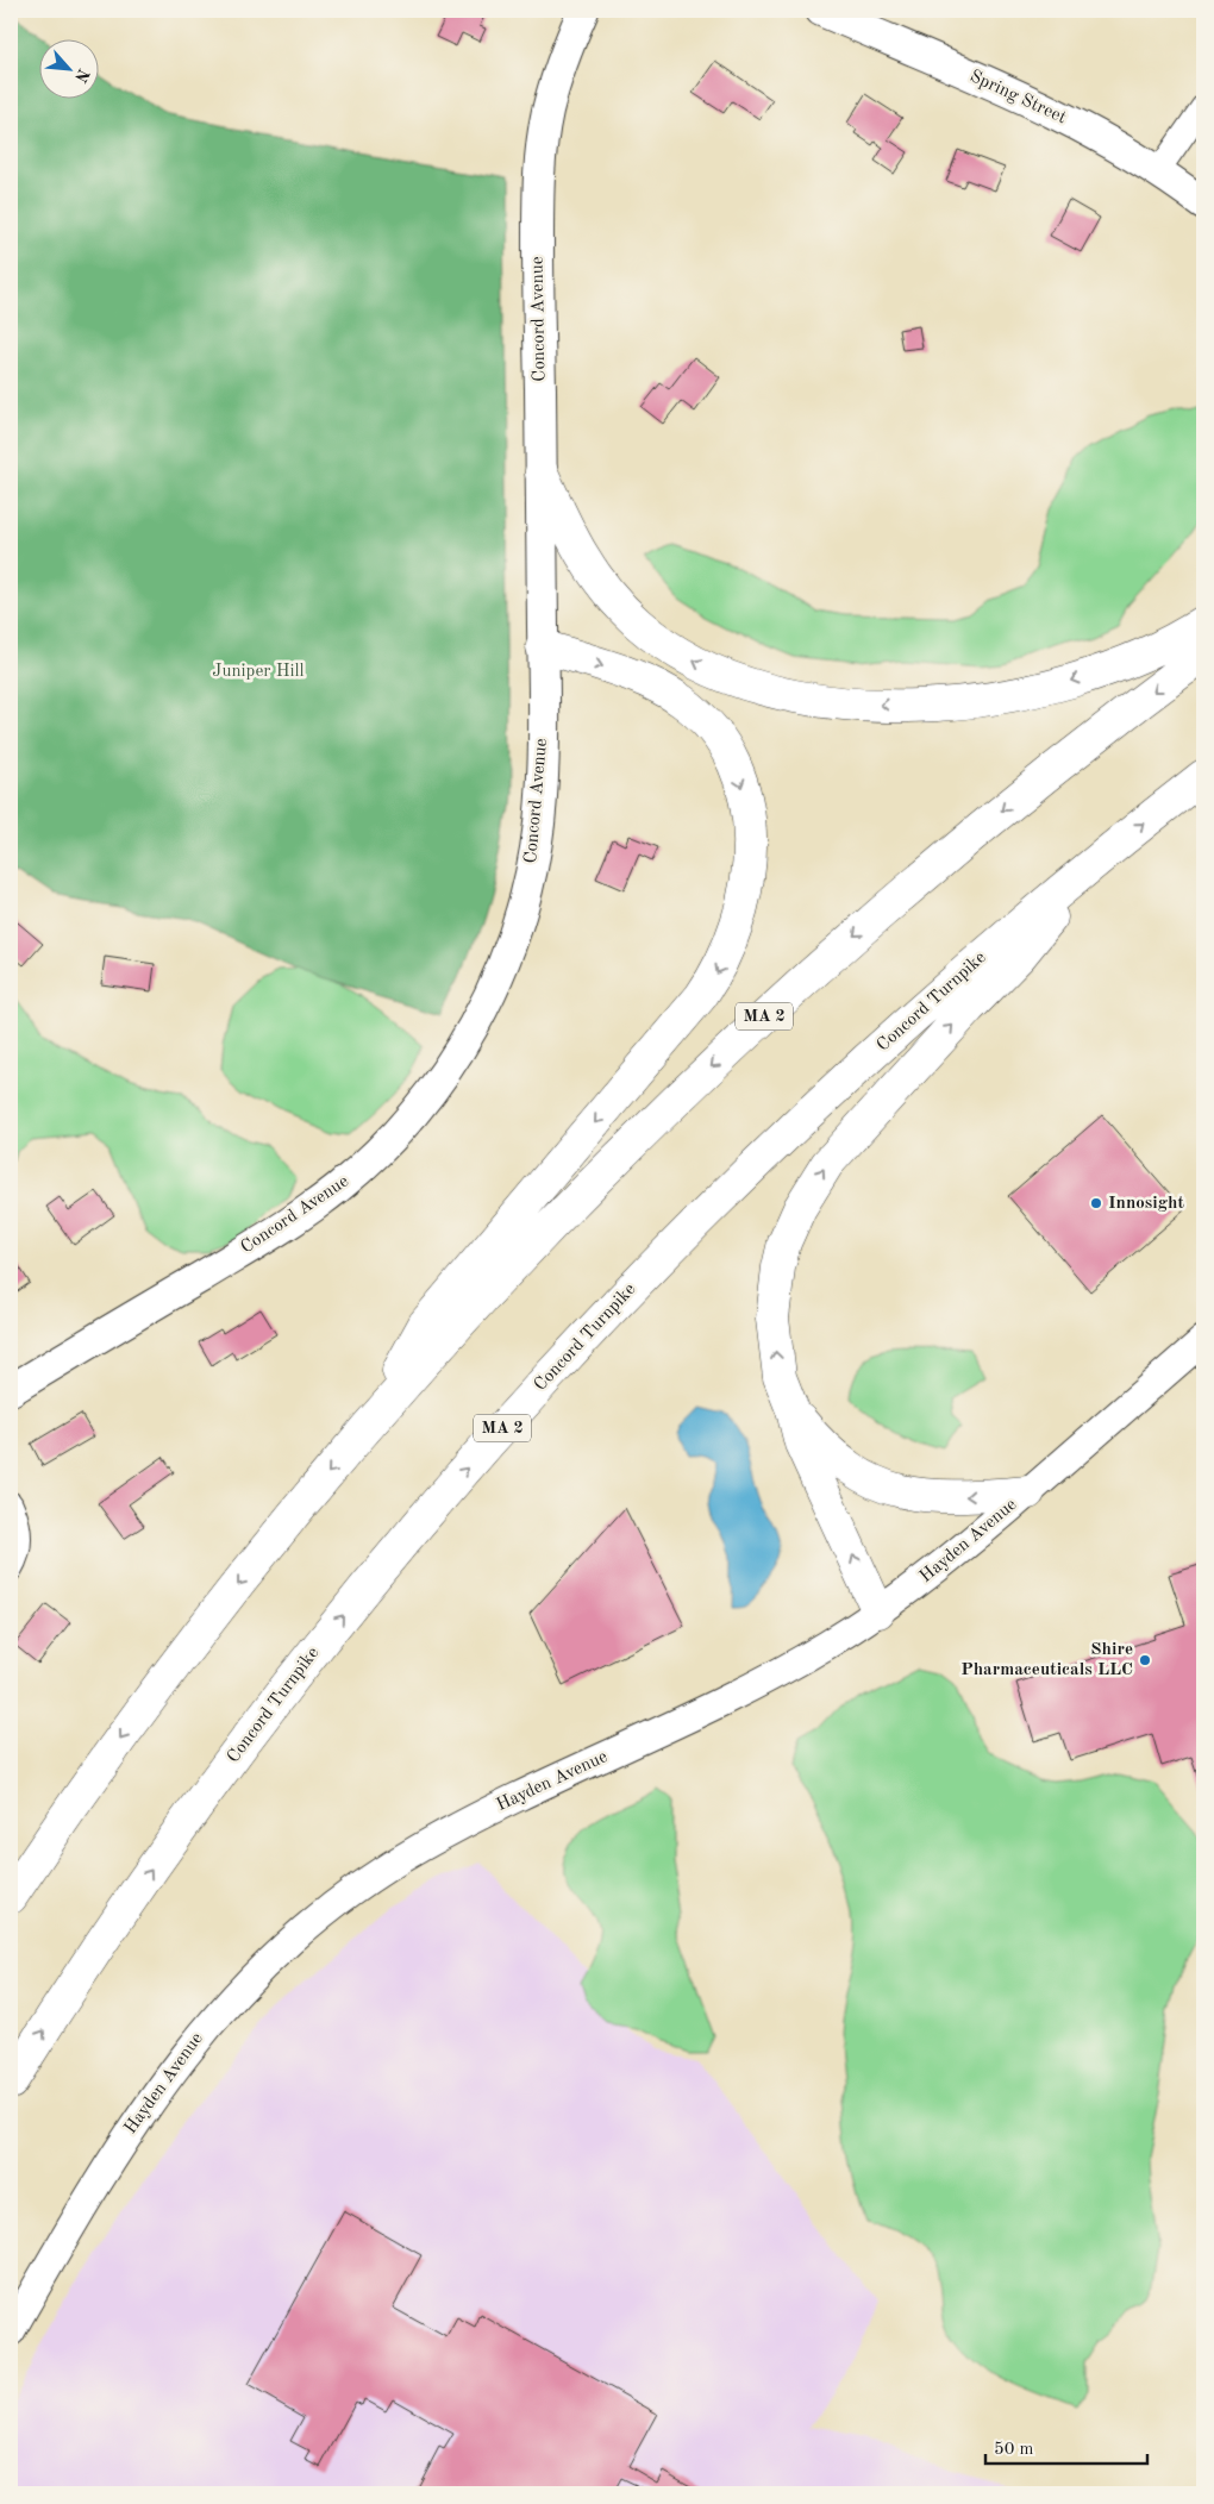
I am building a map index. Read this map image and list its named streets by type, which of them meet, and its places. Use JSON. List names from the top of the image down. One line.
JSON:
{"streets":{"highway":["Concord Turnpike","MA 2"],"main road":["Spring Street","Concord Avenue"],"street":["Hayden Avenue"]},"parks":["Juniper Hill"],"places":["Innosight","Shire Pharmaceuticals LLC"],"scale_bar":"50 m","north":"bottom right"}
